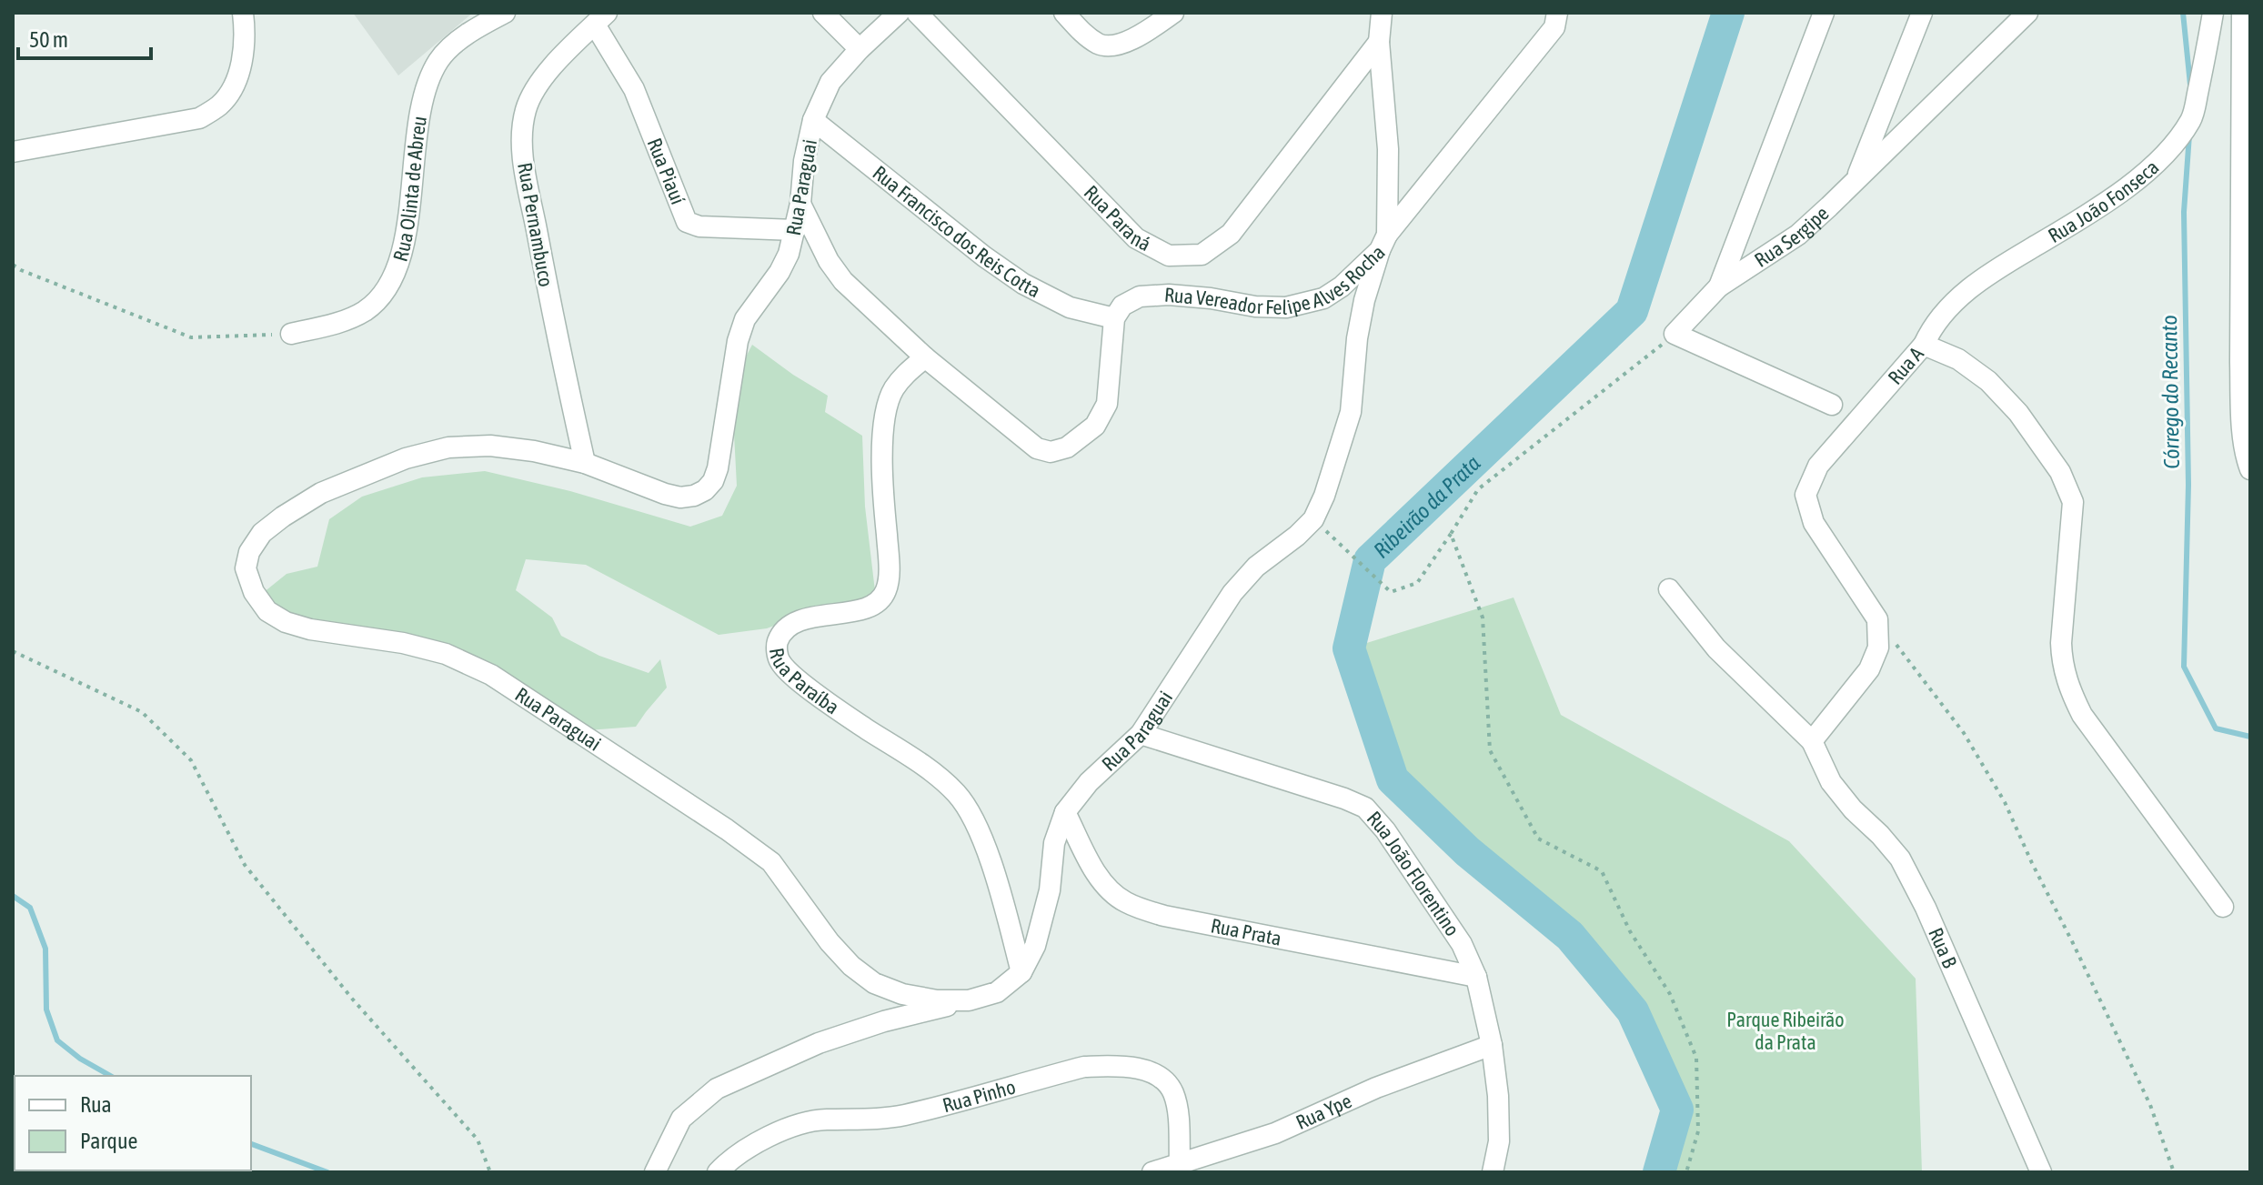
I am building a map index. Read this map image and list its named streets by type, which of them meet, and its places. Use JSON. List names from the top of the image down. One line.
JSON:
{"streets":{"street":["Rua Piauí","Rua Olinta de Abreu","Rua Paraguai","Rua João Fonseca","Rua Paraná","Rua Pernambuco","Rua Francisco dos Reis Cotta","Rua Sergipe","Rua Vereador Felipe Alves Rocha","Rua A","Rua Paraíba","Rua João Florentino","Rua Prata","Rua B","Rua Pinho","Rua Ype"]},"crossings":[["Rua Piauí","Rua Paraguai"],["Rua Piauí","Rua Pernambuco"],["Rua Paraguai","Rua Pernambuco"],["Rua Paraguai","Rua Francisco dos Reis Cotta"],["Rua Paraguai","Rua Vereador Felipe Alves Rocha"],["Rua Paraguai","Rua Paraíba"],["Rua Paraguai","Rua João Florentino"],["Rua Paraguai","Rua Prata"],["Rua João Fonseca","Rua A"],["Rua Paraná","Rua Vereador Felipe Alves Rocha"],["Rua Francisco dos Reis Cotta","Rua Vereador Felipe Alves Rocha"],["Rua João Florentino","Rua Prata"],["Rua João Florentino","Rua Ype"],["Rua Pinho","Rua Ype"]],"water":["Córrego do Recanto","Ribeirão da Prata"],"parks":["Parque Ribeirão da Prata"],"legend":["Rua","Parque"],"scale_bar":"50 m"}
